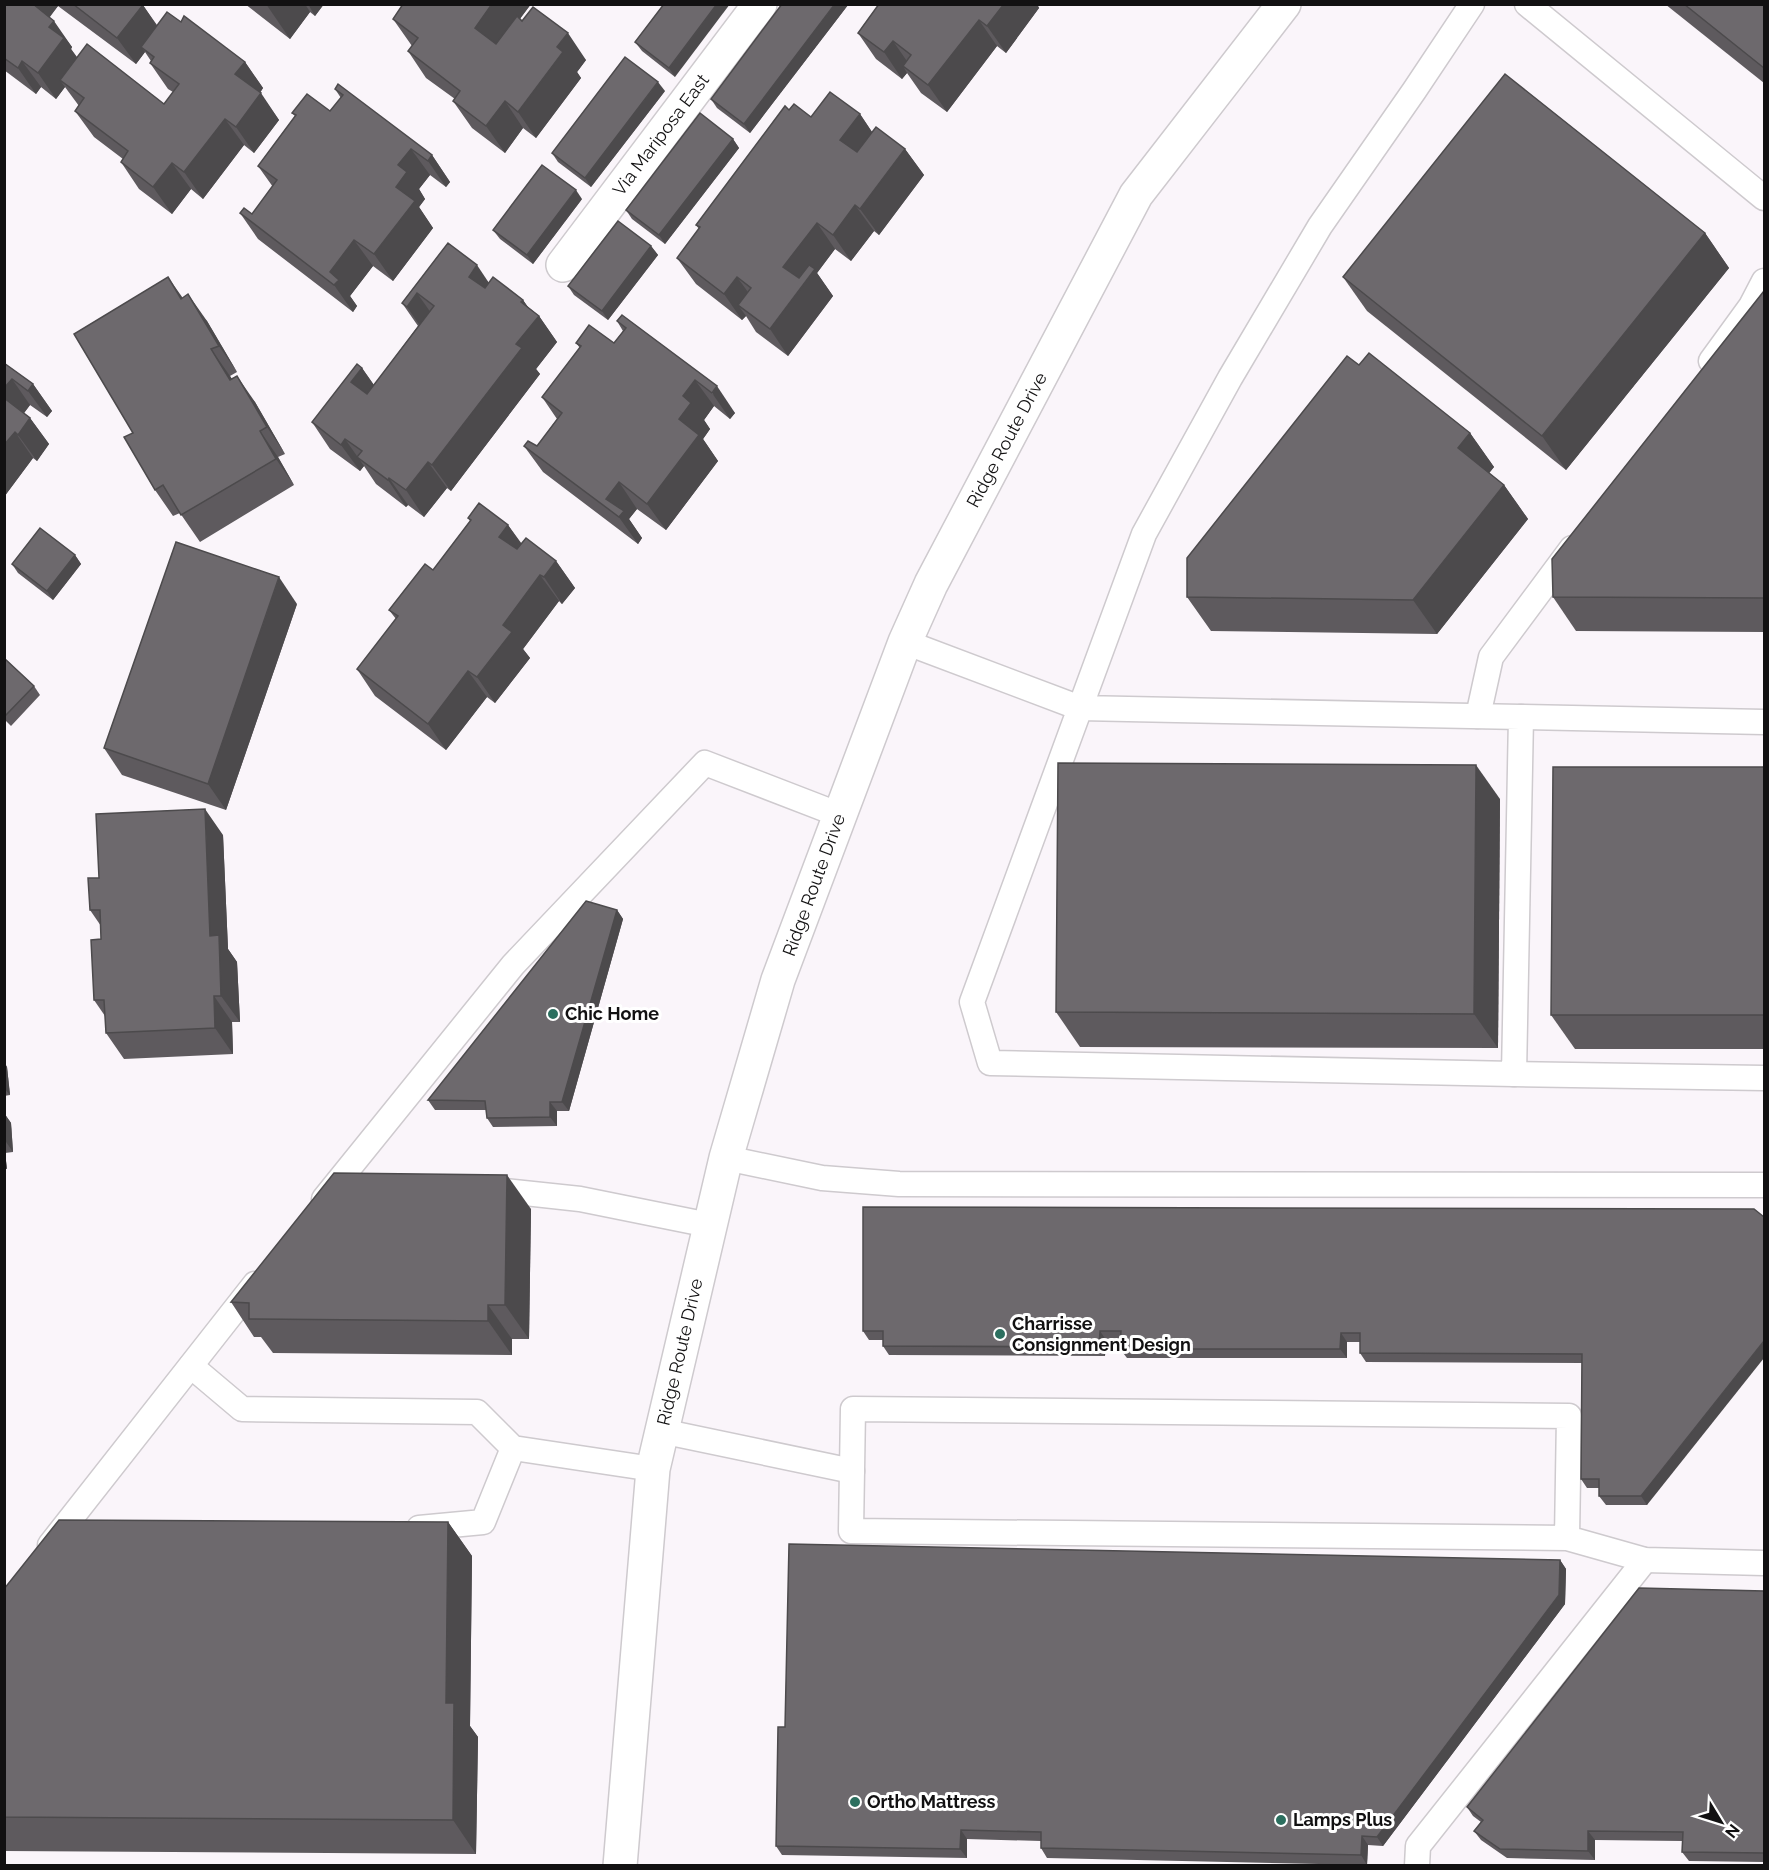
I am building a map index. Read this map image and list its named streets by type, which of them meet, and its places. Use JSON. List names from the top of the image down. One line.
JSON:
{"streets":{"main road":["Via Mariposa East","Ridge Route Drive"]},"places":["Chic Home","Charrisse Consignment Design","Ortho Mattress","Lamps Plus"],"north":"bottom right"}
